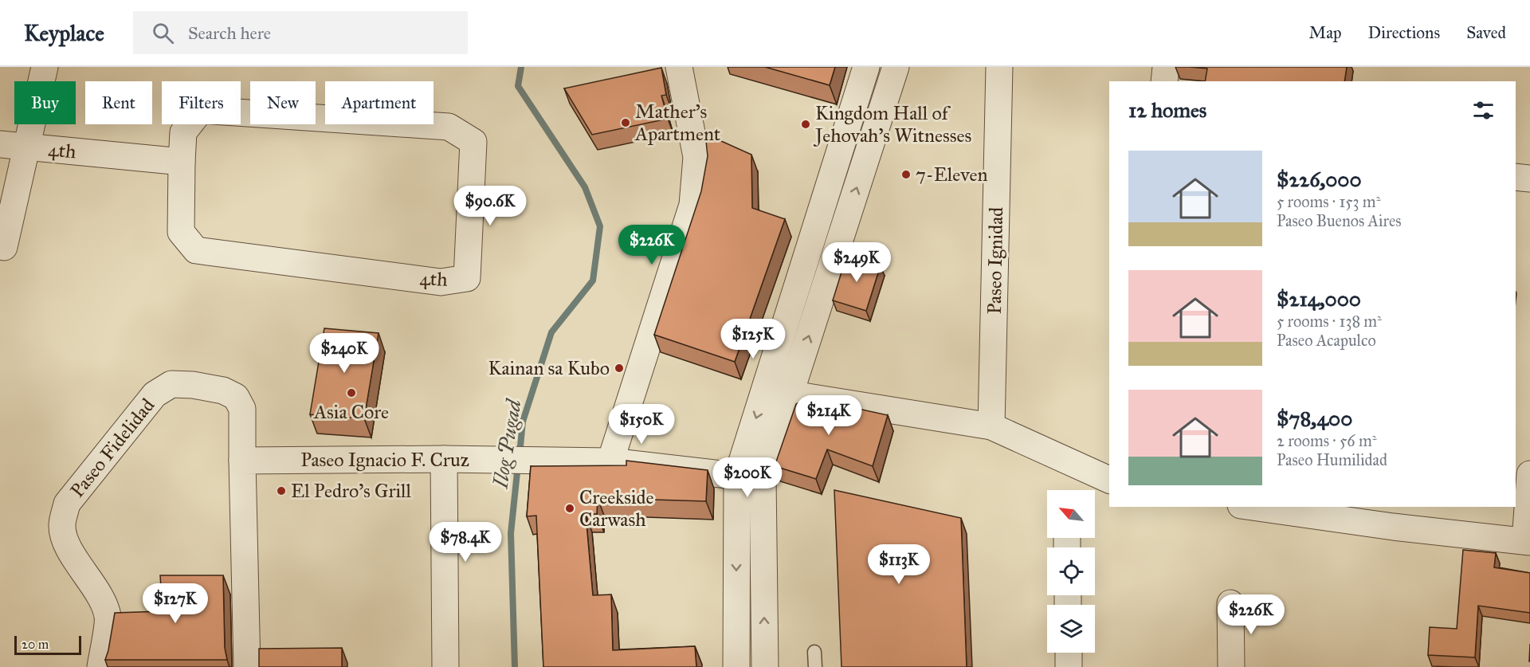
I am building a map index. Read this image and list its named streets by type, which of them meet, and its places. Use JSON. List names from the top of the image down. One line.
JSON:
{"streets":{"street":["4th","Paseo Ignidad","Paseo Fidelidad","Paseo Ignacio F. Cruz"]},"crossings":[["Paseo Fidelidad","Paseo Ignacio F. Cruz"]],"water":["Ilog Pugad"],"places":["Mather's Apartment","Kingdom Hall of Jehovah's Witnesses","7-Eleven","Kainan sa Kubo","Asia Core","El Pedro's Grill","Creekside Carwash"],"scale_bar":"20 m","north":"top left","page":{"header":"Keyplace","search":"Search here","nav":["Map","Directions","Saved"],"chip":["Buy","Rent","Filters","New","Apartment"],"heading":"12 homes","list":[{"name":"$226,000","note":"5 rooms · 153 m² · Paseo Buenos Aires"},{"name":"$214,000","note":"5 rooms · 138 m² · Paseo Acapulco"},{"name":"$78,400","note":"2 rooms · 56 m² · Paseo Humilidad"}],"price":["$90.6K","$226K","$249K","$125K","$240K","$214K","$150K","$200K","$78.4K","$113K","$127K","$226K"],"scale":"20 m"}}
